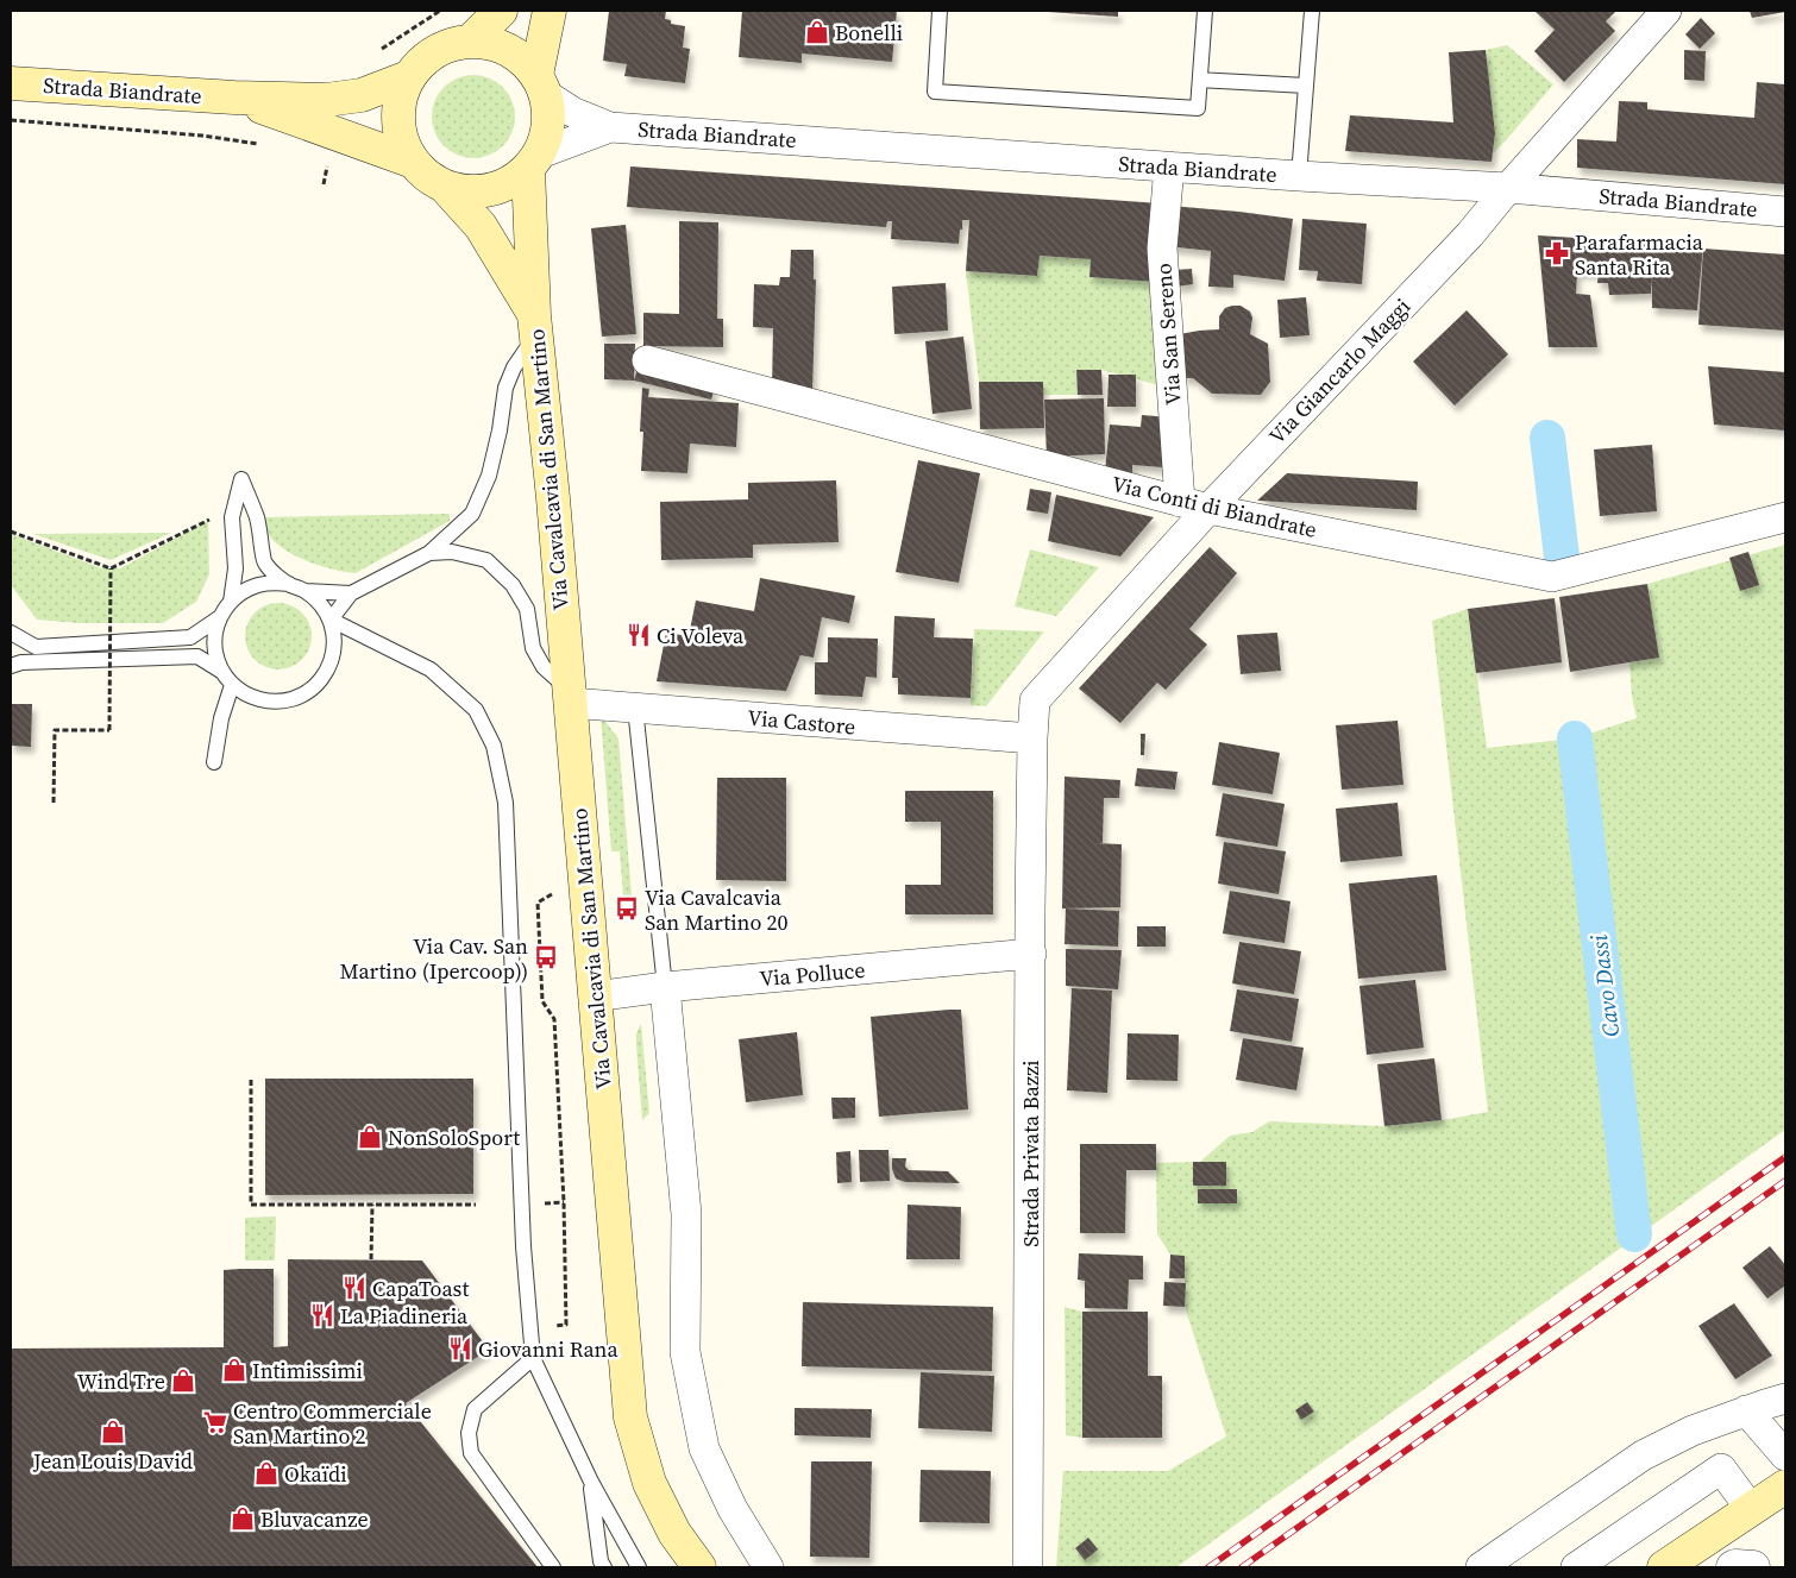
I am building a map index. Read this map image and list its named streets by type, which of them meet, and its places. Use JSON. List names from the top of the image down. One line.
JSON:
{"streets":{"main road":["Strada Biandrate","Via Cavalcavia di San Martino"],"street":["Via San Sereno","Via Giancarlo Maggi","Via Conti di Biandrate","Via Castore","Via Polluce","Strada Privata Bazzi"]},"crossings":[["Strada Biandrate","Via San Sereno"],["Strada Biandrate","Via Giancarlo Maggi"],["Strada Biandrate","Via Cavalcavia di San Martino"],["Via San Sereno","Via Conti di Biandrate"],["Via Giancarlo Maggi","Via Conti di Biandrate"],["Via Giancarlo Maggi","Via Castore"],["Via Giancarlo Maggi","Strada Privata Bazzi"],["Via Cavalcavia di San Martino","Via Castore"],["Via Cavalcavia di San Martino","Via Polluce"],["Via Castore","Strada Privata Bazzi"],["Via Polluce","Strada Privata Bazzi"]],"water":["Cavo Dassi"],"places":{"shop":["Bonelli","NonSoloSport","Intimissimi","Wind Tre","Jean Louis David","Okaïdi","Bluvacanze"],"pharmacy":["Parafarmacia Santa Rita"],"restaurant":["Ci Voleva","CapaToast","La Piadineria","Giovanni Rana"],"bus stop":["Via Cavalcavia San Martino 20","Via Cav. San Martino (Ipercoop))"],"supermarket":["Centro Commerciale San Martino 2"]}}
